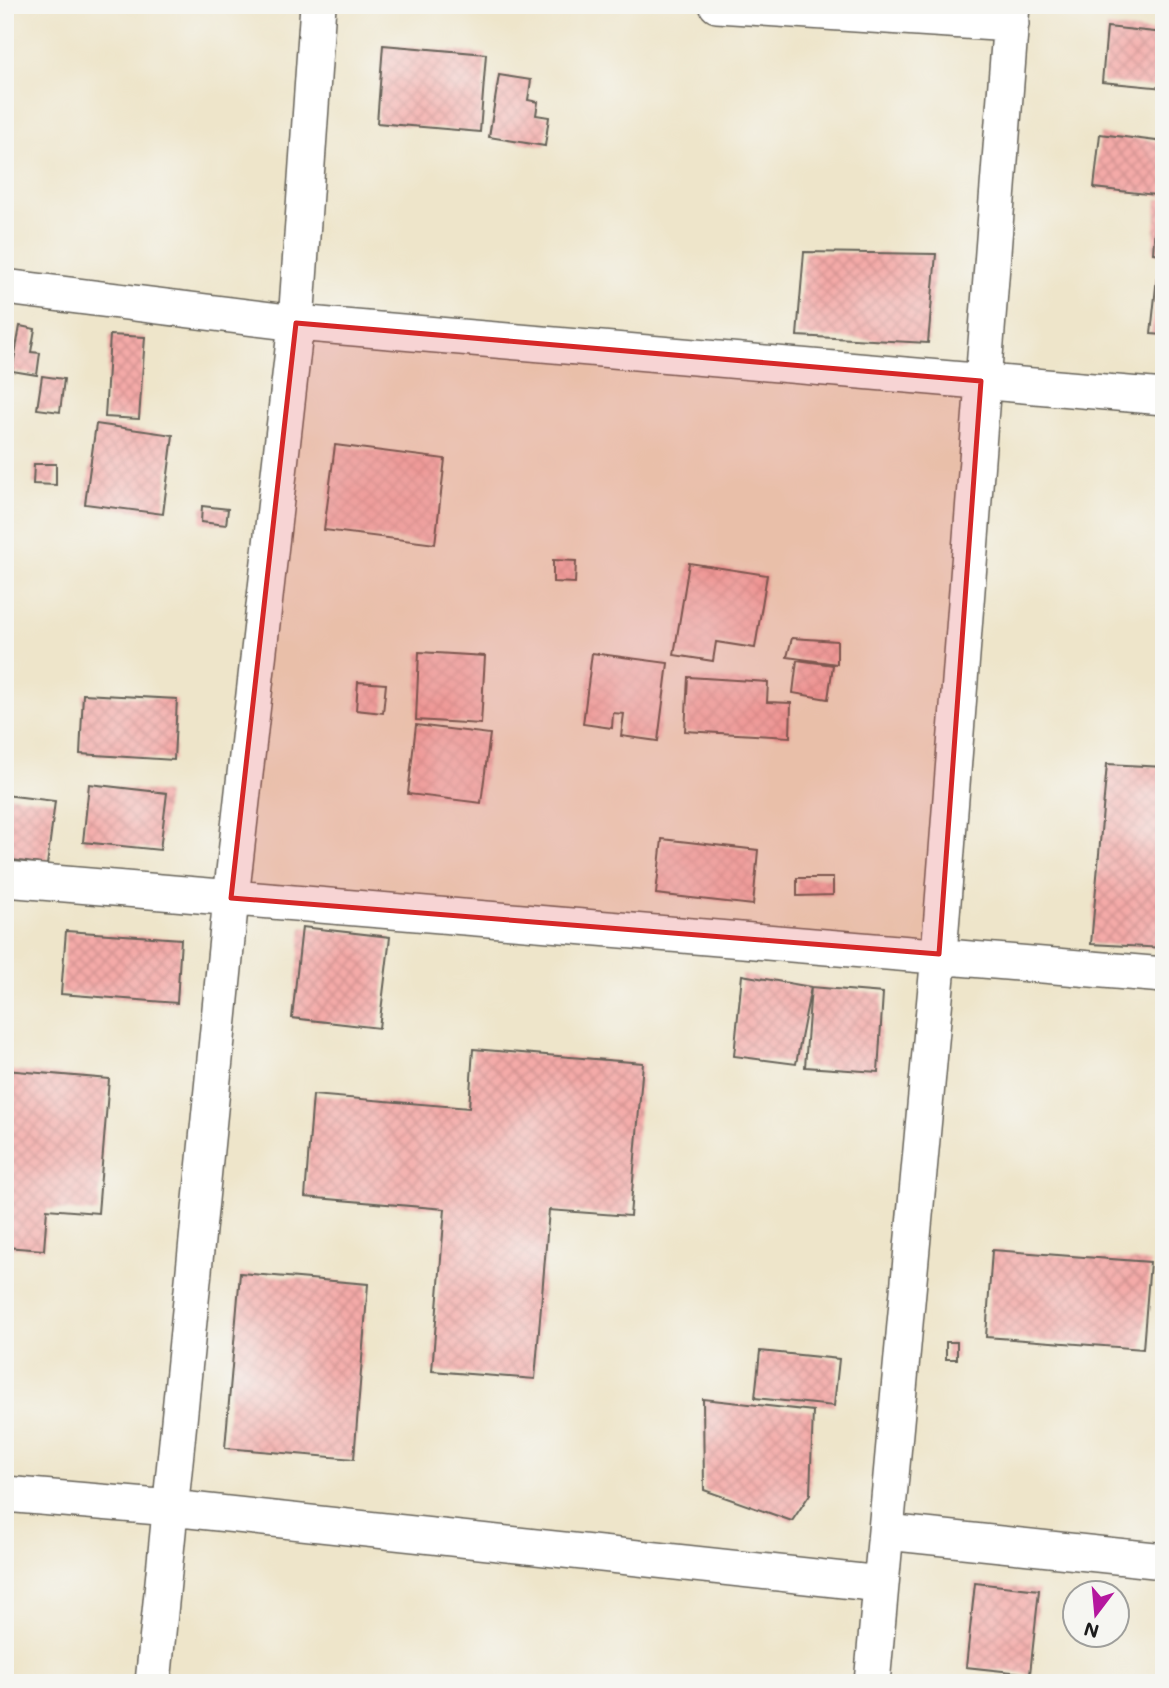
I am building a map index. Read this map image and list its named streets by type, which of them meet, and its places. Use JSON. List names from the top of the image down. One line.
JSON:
{"north":"bottom"}
